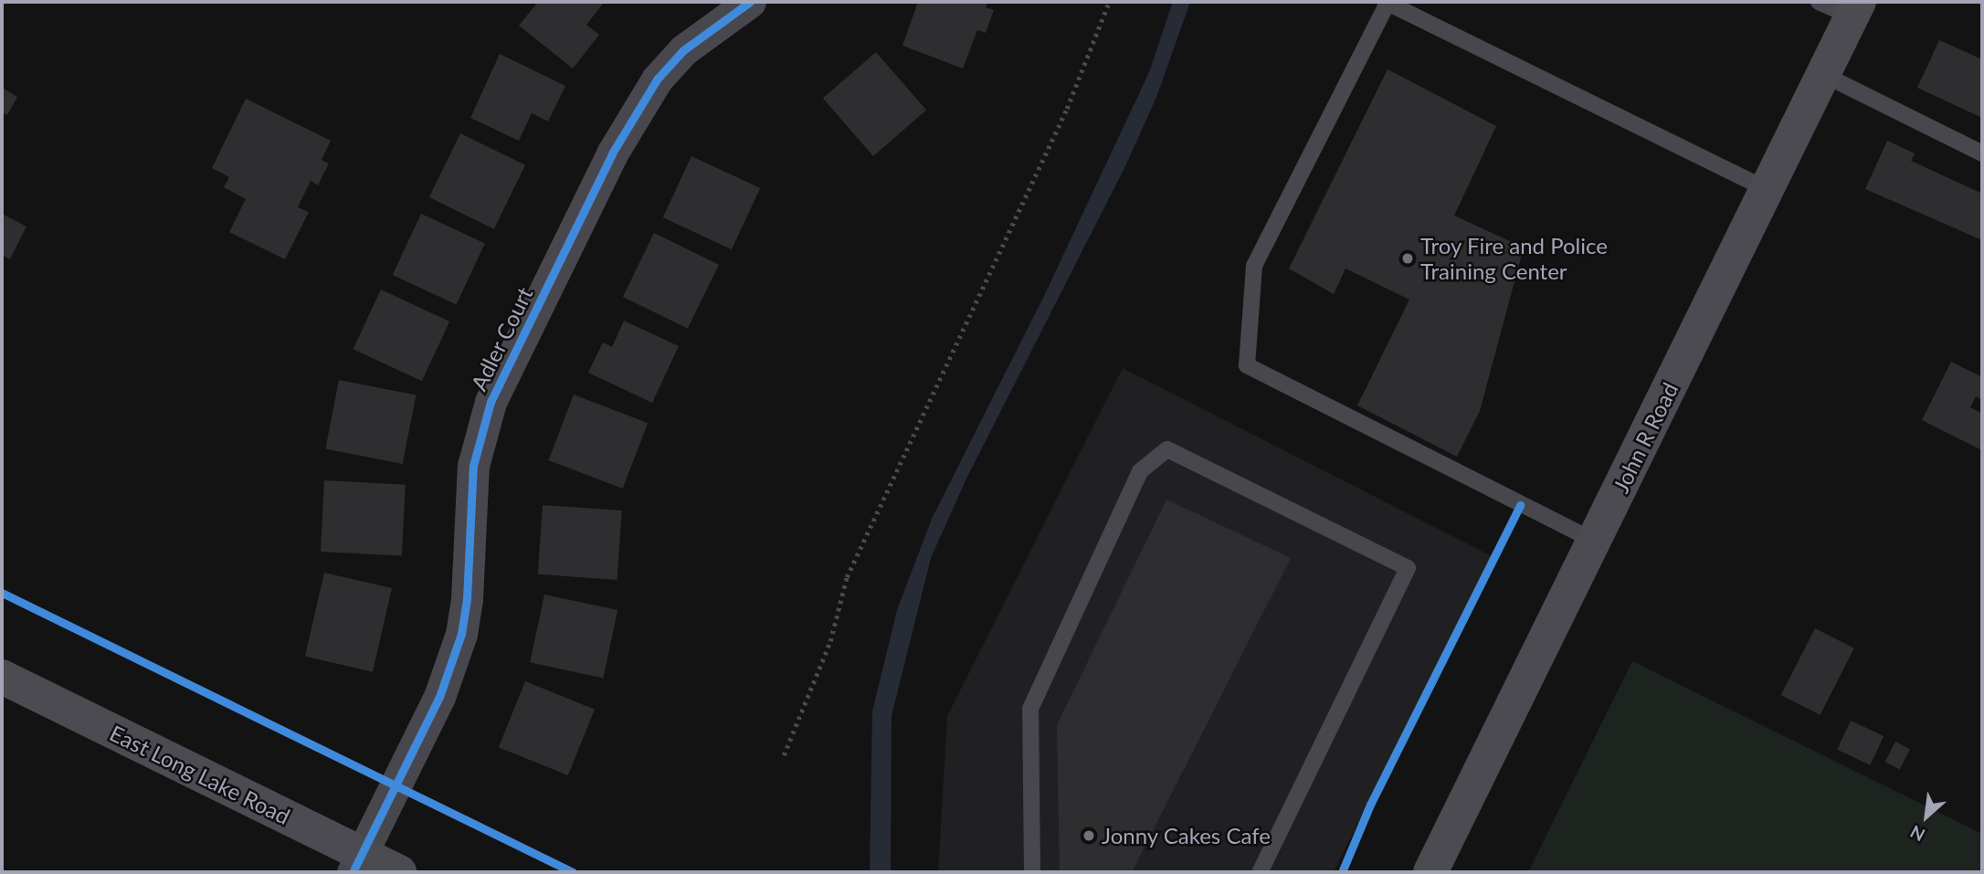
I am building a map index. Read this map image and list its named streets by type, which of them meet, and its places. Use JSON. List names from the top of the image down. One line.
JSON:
{"streets":{"main road":["John R Road","East Long Lake Road"],"street":["Adler Court"]},"crossings":[["Adler Court","East Long Lake Road"]],"places":["Troy Fire and Police Training Center","Jonny Cakes Cafe"],"north":"bottom left"}
